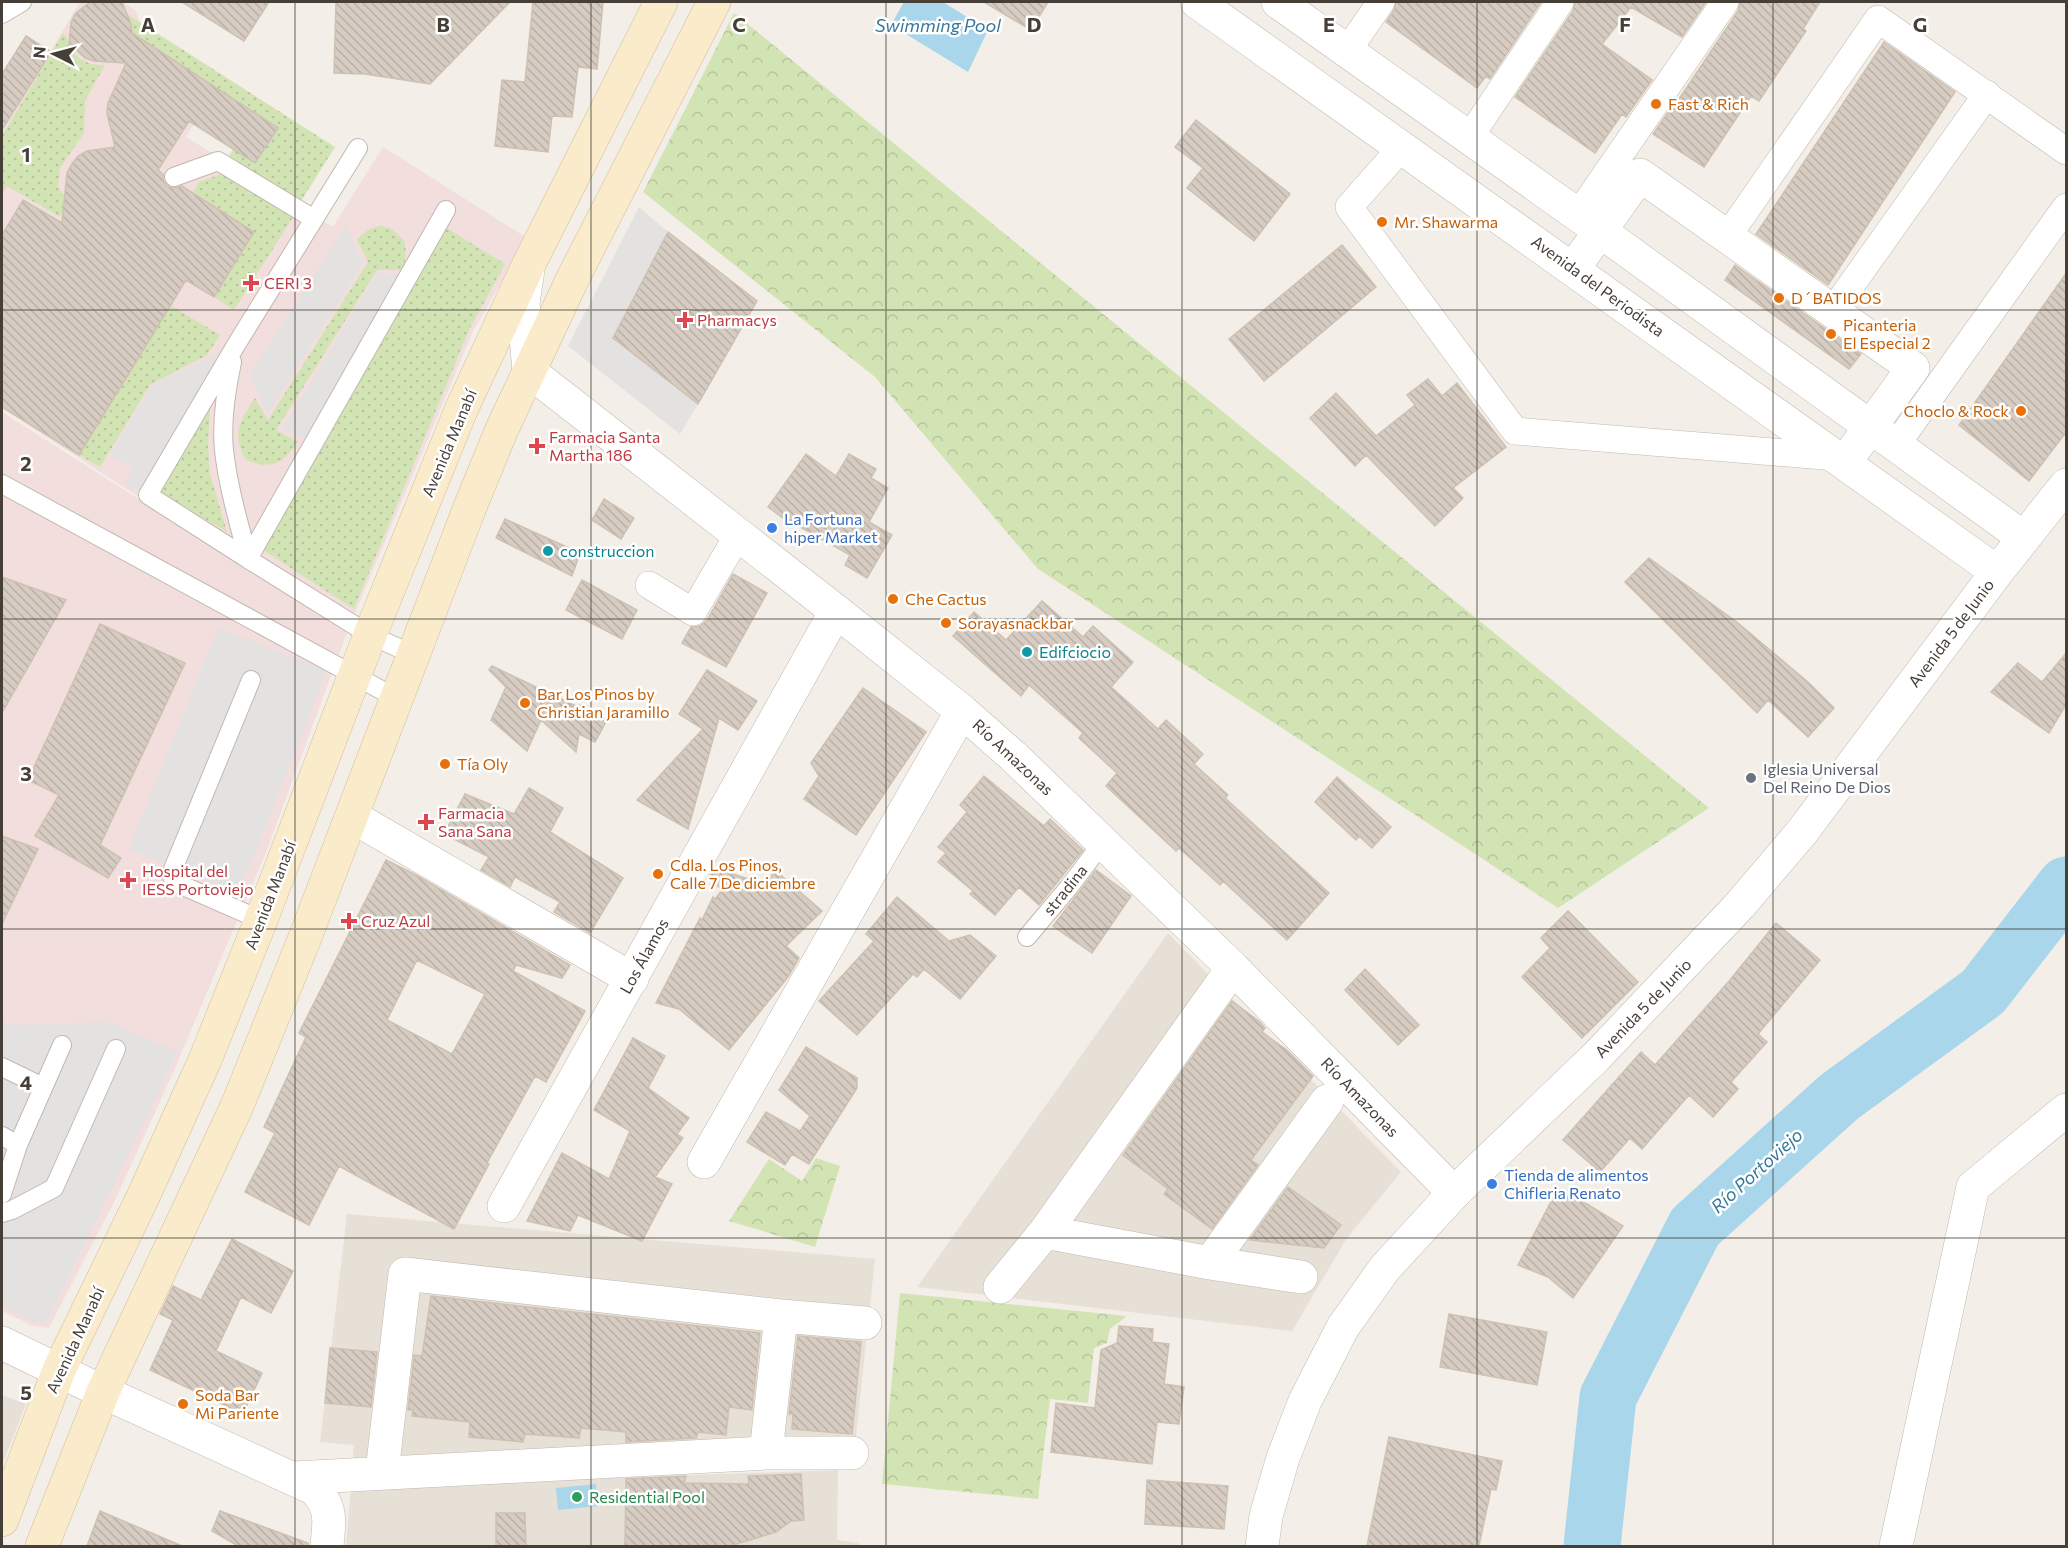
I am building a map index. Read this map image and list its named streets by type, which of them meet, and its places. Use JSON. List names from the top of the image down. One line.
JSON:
{"streets":{"main road":["Avenida Manabí"],"street":["Avenida del Periodista","Avenida 5 de Junio","Río Amazonas","Los Álamos"],"lane":["stradina"]},"crossings":[["Avenida del Periodista","Avenida 5 de Junio"],["Avenida Manabí","Río Amazonas"],["Avenida 5 de Junio","Río Amazonas"],["Río Amazonas","stradina"],["Río Amazonas","Los Álamos"]],"water":["Swimming Pool","Río Portoviejo"],"places":{"other":["Fast & Rich","Mr. Shawarma","D´BATIDOS","Picanteria El Especial 2","Choclo & Rock","La Fortuna hiper Market","construccion","Che Cactus","Sorayasnackbar","Edifciocio","Bar Los Pinos by Christian Jaramillo","Tía Oly","Iglesia Universal Del Reino De Dios","Cdla. Los Pinos, Calle 7 De diciembre","Tienda de alimentos Chifleria Renato","Soda Bar Mi Pariente","Residential Pool"],"health":["CERI 3","Pharmacys","Farmacia Santa Martha 186","Farmacia Sana Sana","Hospital del IESS Portoviejo","Cruz Azul"]},"north":"left","grid":{"columns":["A","B","C","D","E","F","G"],"rows":["1","2","3","4","5"]}}
